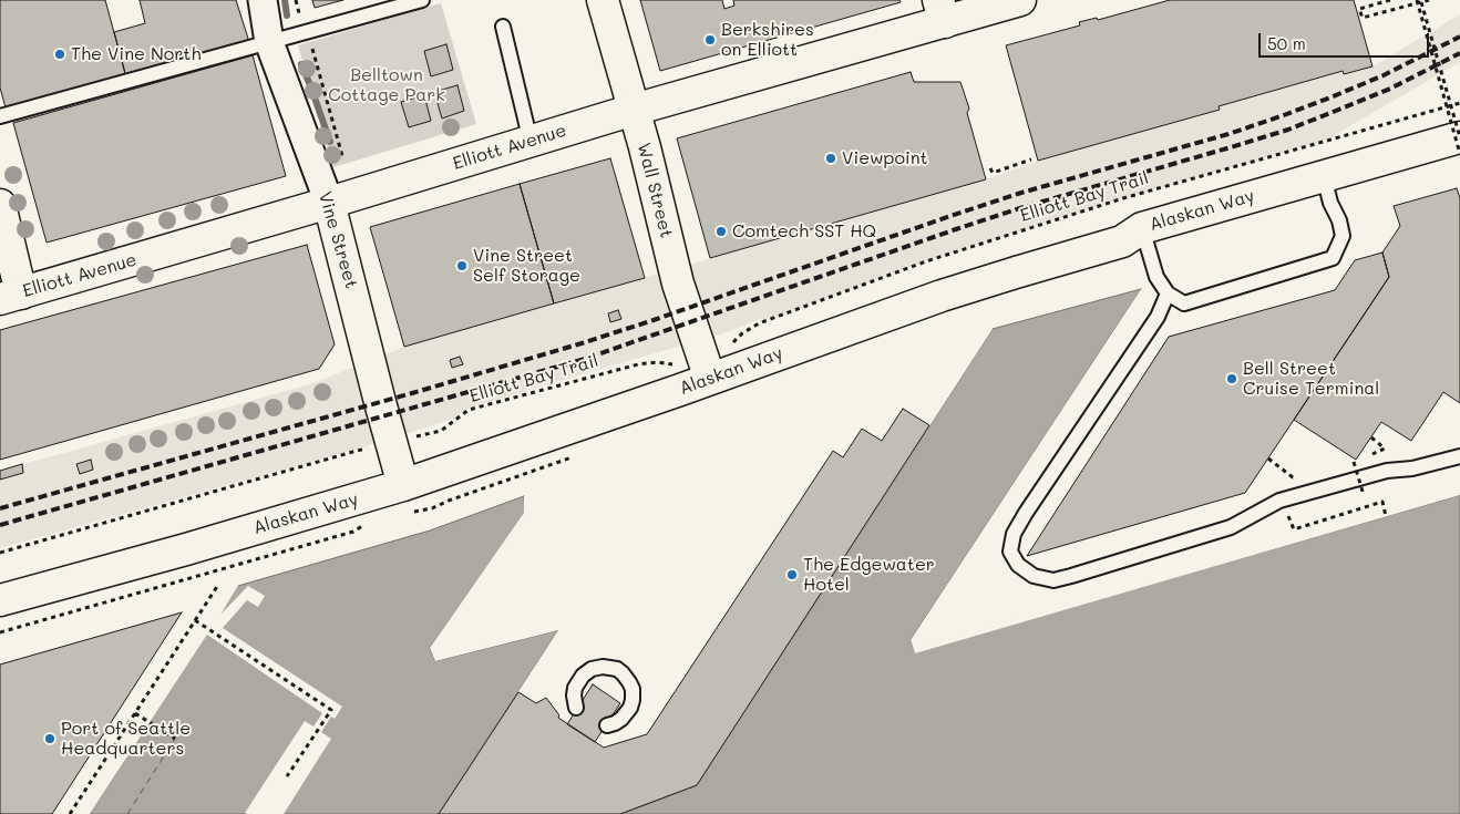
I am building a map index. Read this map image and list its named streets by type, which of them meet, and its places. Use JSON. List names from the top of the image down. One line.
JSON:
{"streets":{"main road":["Elliott Avenue","Wall Street","Alaskan Way","Vine Street"],"path":["Elliott Bay Trail"]},"crossings":[["Elliott Avenue","Wall Street"],["Elliott Avenue","Vine Street"],["Wall Street","Alaskan Way"],["Alaskan Way","Vine Street"]],"parks":["Belltown Cottage Park"],"places":["Berkshires on Elliott","The Vine North","Viewpoint","Comtech SST HQ","Vine Street Self Storage","Bell Street Cruise Terminal","The Edgewater Hotel","Port of Seattle Headquarters"],"scale_bar":"50 m"}
